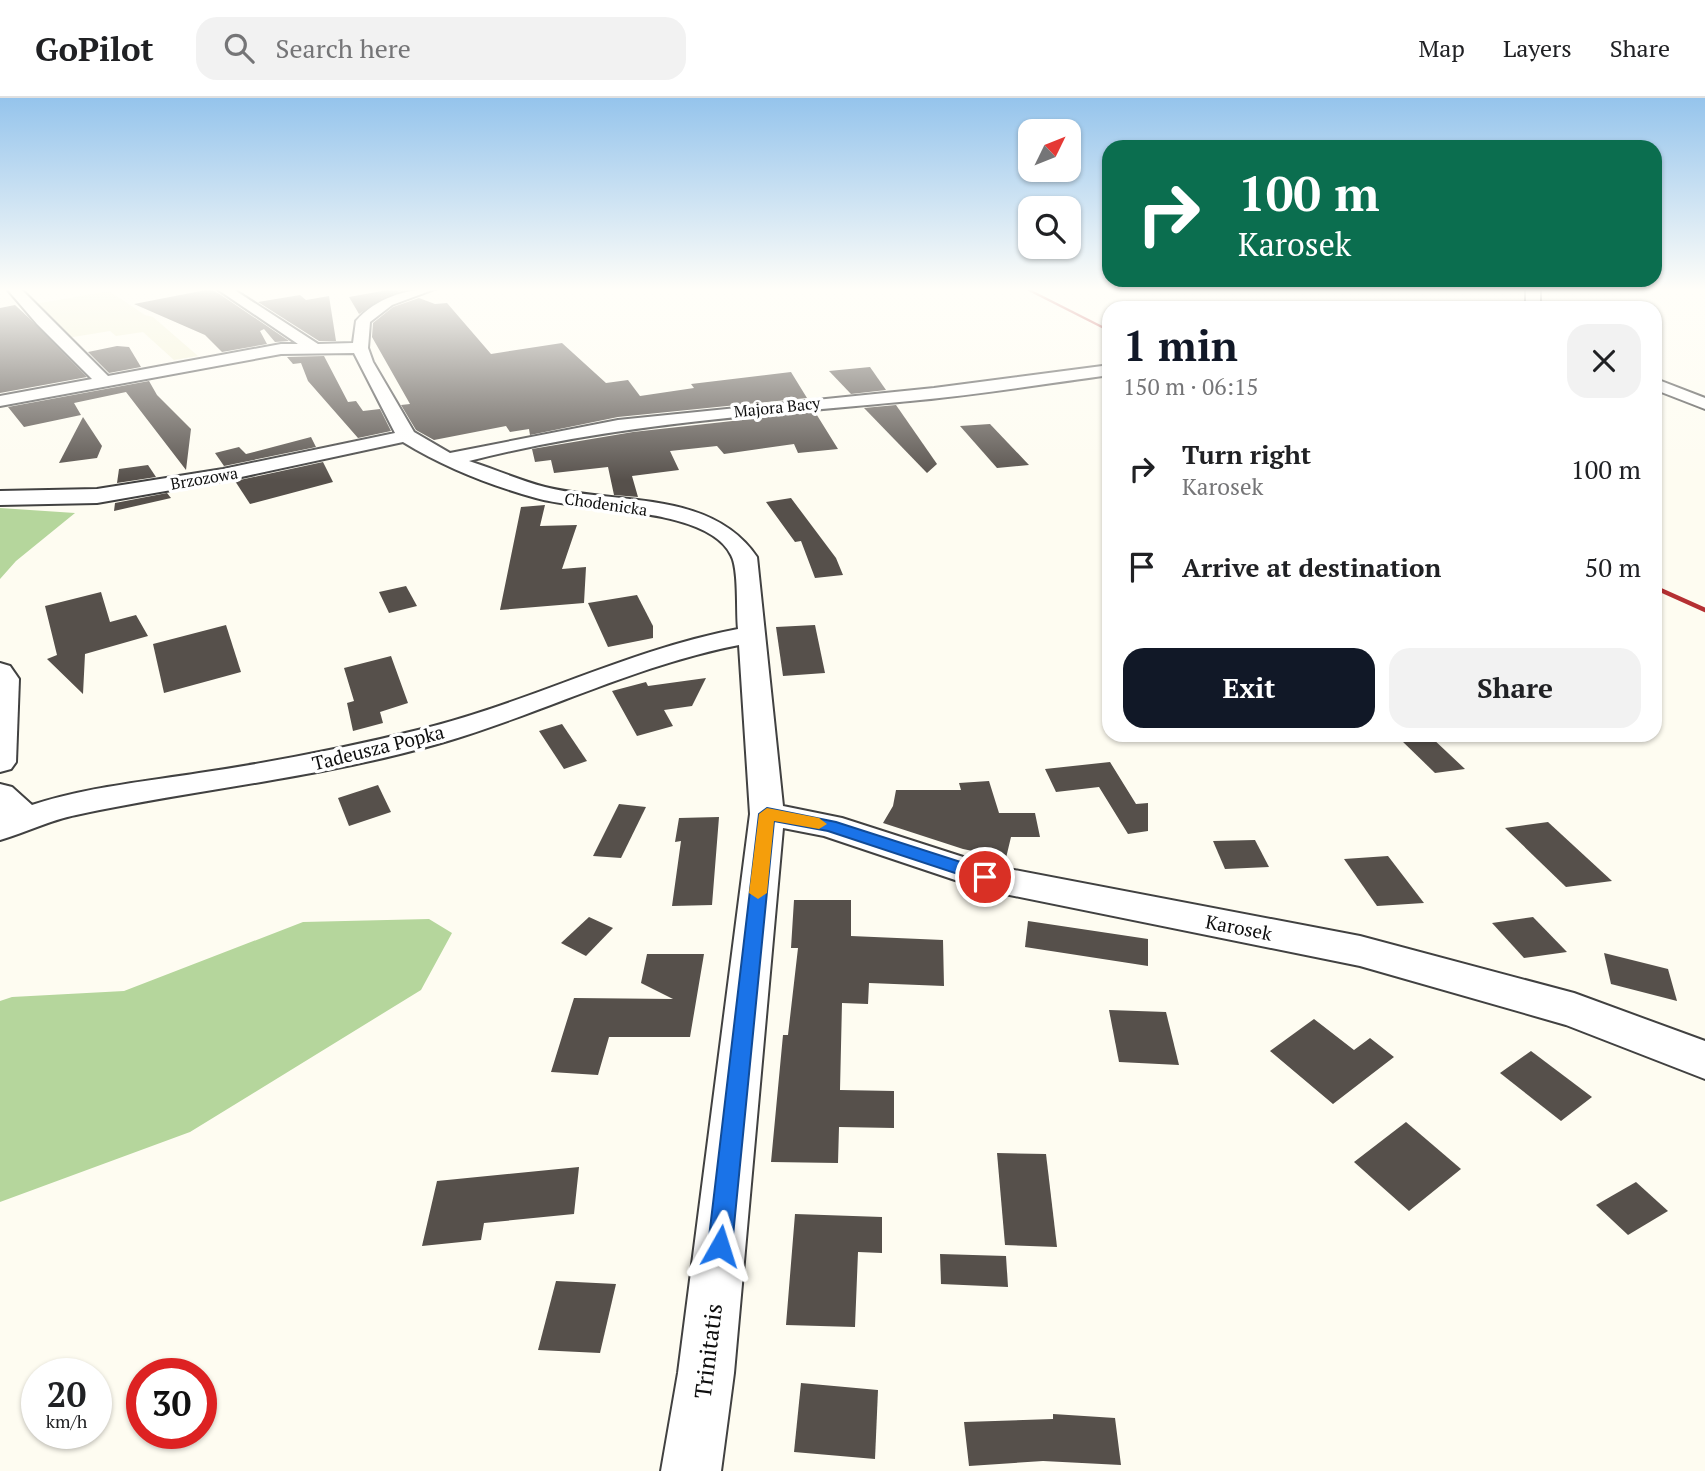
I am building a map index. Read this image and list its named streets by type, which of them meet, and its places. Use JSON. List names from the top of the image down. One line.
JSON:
{"streets":{"street":["Majora Bacy","Brzozowa","Chodenicka","Tadeusza Popka","Karosek","Trinitatis"]},"crossings":[["Majora Bacy","Chodenicka"],["Brzozowa","Chodenicka"],["Chodenicka","Tadeusza Popka"],["Chodenicka","Karosek"],["Chodenicka","Trinitatis"],["Karosek","Trinitatis"]],"north":"top right","page":{"header":"GoPilot","search":"Search here","nav":["Map","Layers","Share"],"turn":["100 m","Karosek"],"heading":["1 min","150 m · 06:15"],"list":[{"name":"Turn right","note":"Karosek","value":"100 m"},{"name":"Arrive at destination","value":"50 m"}],"buttons":["Exit","Share"],"speed":"20 km/h","limit":"30"}}
